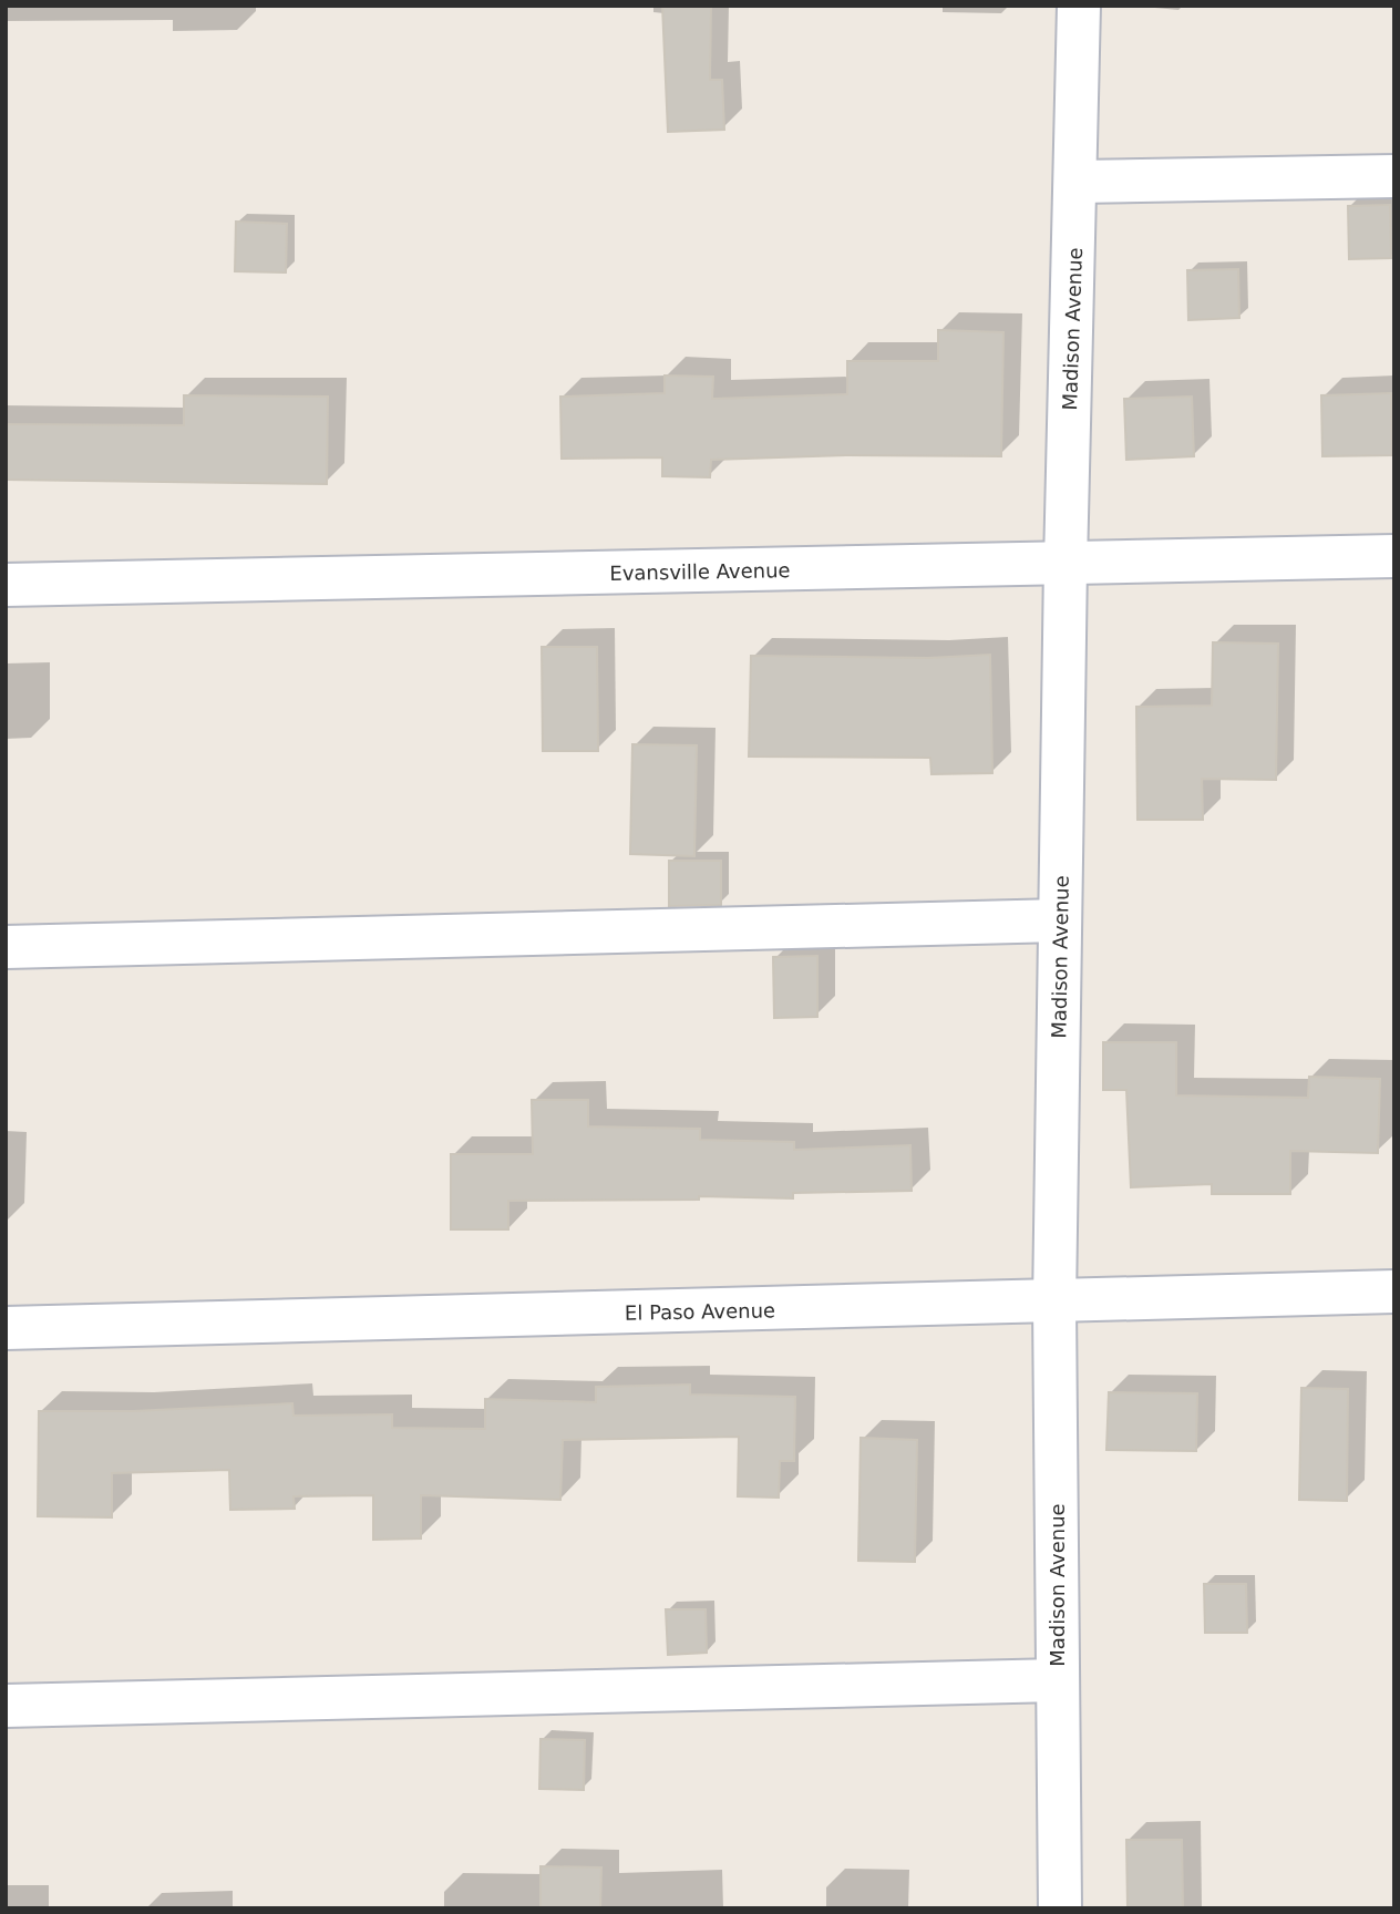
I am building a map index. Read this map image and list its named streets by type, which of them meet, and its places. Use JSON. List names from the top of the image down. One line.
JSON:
{"streets":{"street":["Madison Avenue","Evansville Avenue","El Paso Avenue"]},"crossings":[["Madison Avenue","Evansville Avenue"],["Madison Avenue","El Paso Avenue"]]}
